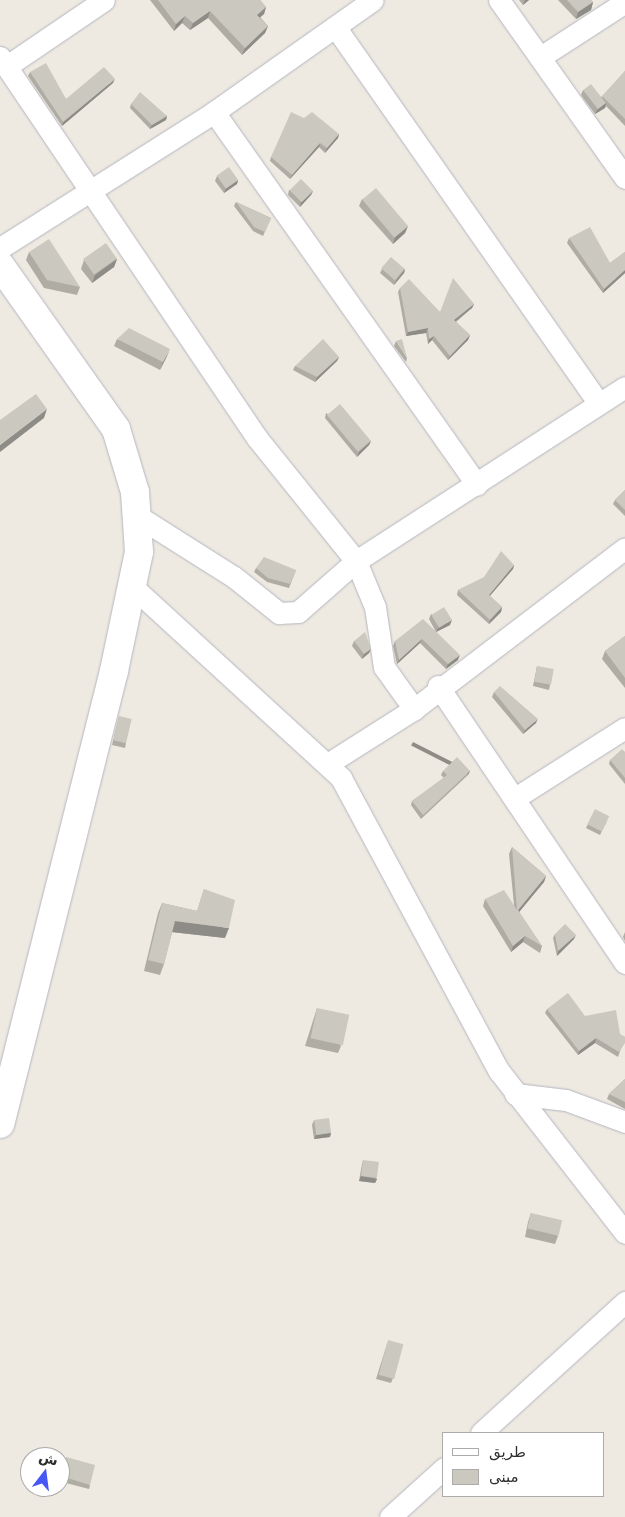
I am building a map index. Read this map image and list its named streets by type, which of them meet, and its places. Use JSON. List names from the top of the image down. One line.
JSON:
{"legend":["طريق","مبنى"],"north":"top"}
